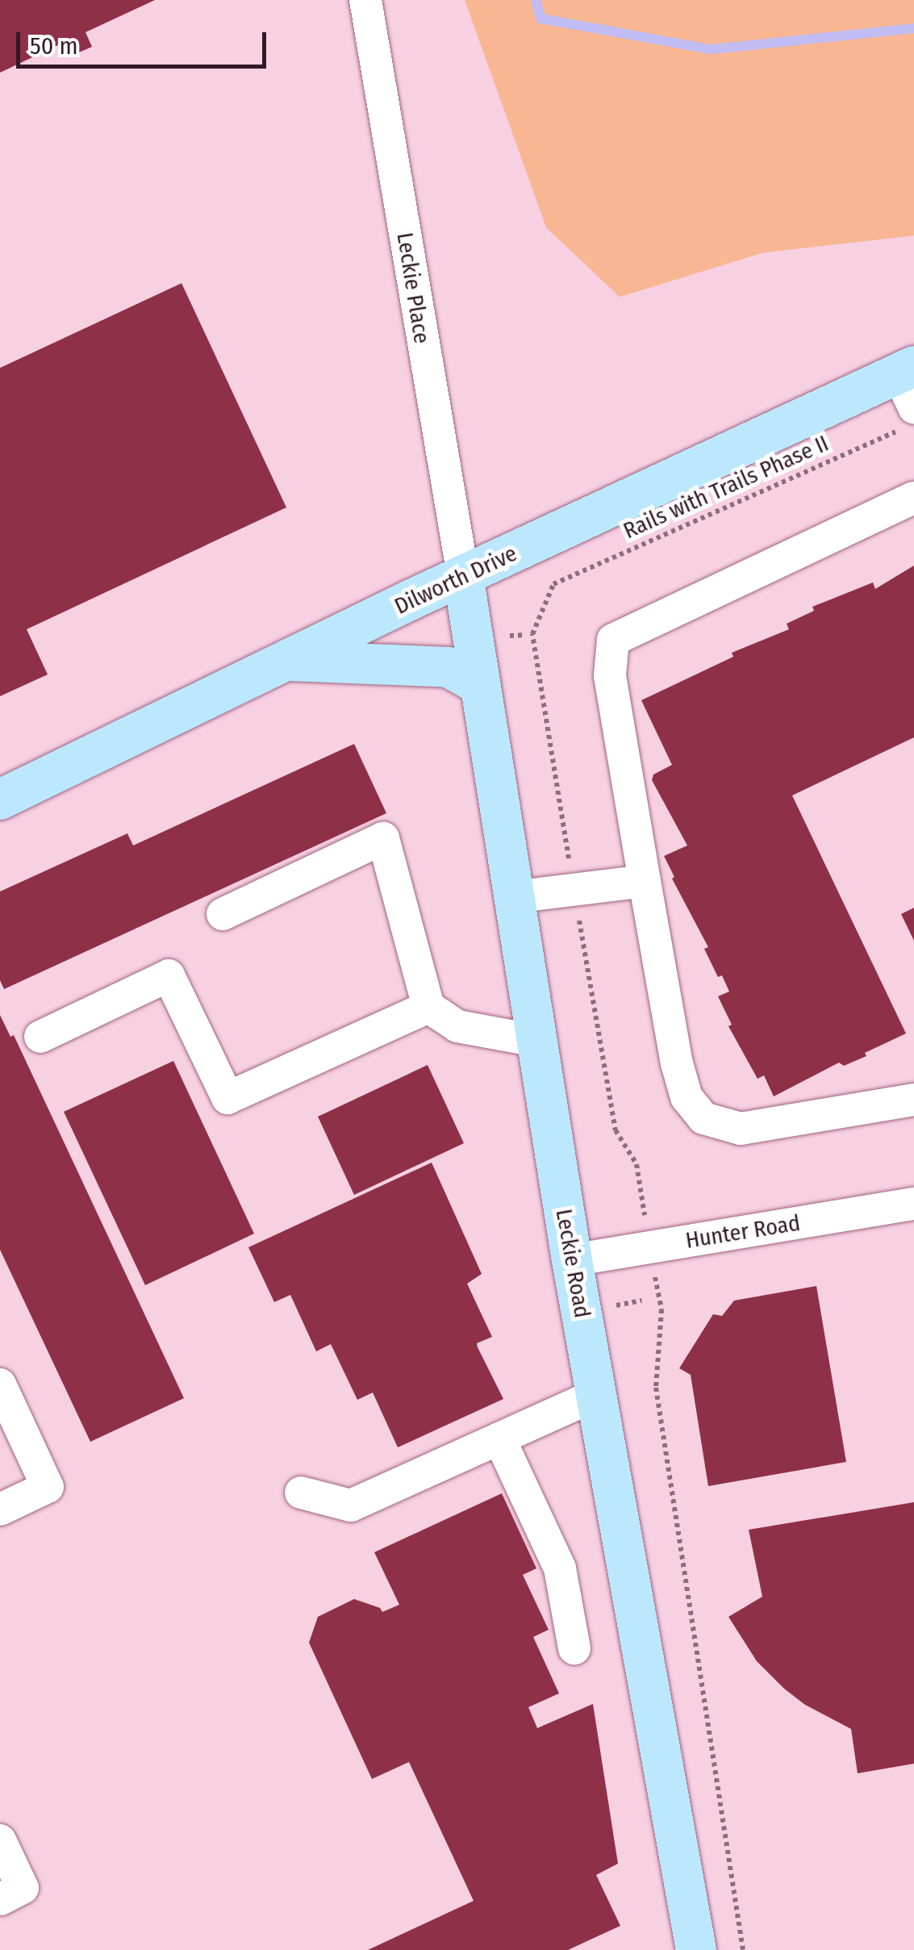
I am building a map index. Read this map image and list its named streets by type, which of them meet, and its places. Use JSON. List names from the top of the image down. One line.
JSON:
{"streets":{"main road":["Dilworth Drive","Leckie Road"],"street":["Leckie Place","Hunter Road"],"path":["Rails with Trails Phase II"]},"crossings":[["Leckie Place","Dilworth Drive"],["Leckie Place","Leckie Road"],["Rails with Trails Phase II","Dilworth Drive"],["Dilworth Drive","Leckie Road"],["Hunter Road","Leckie Road"]],"scale_bar":"50 m"}
